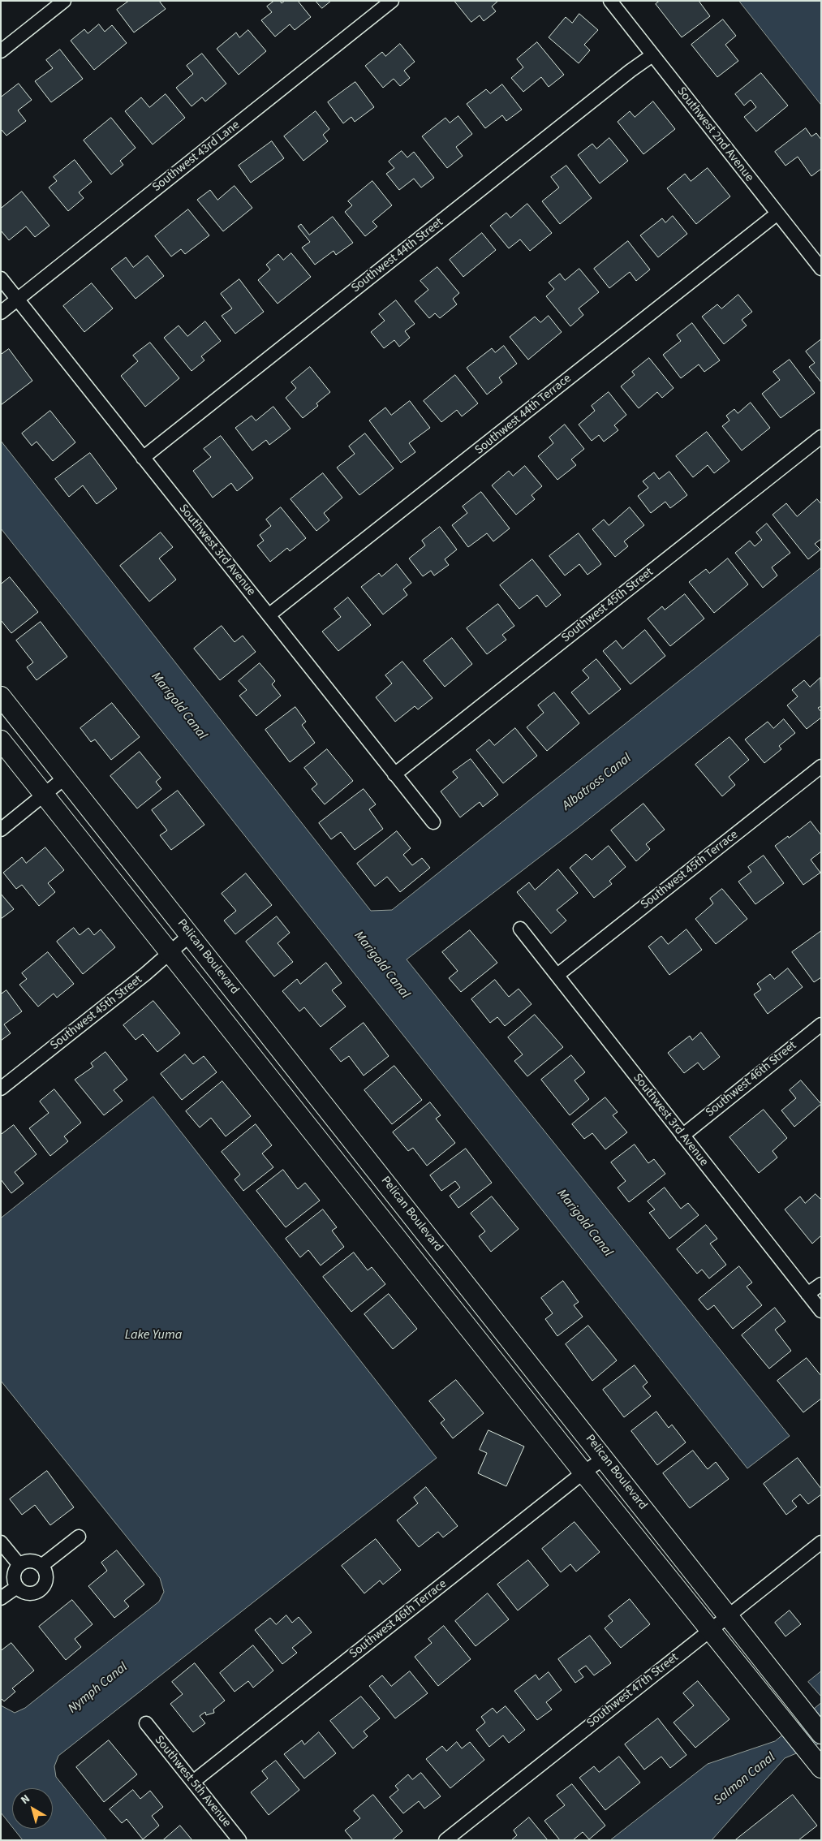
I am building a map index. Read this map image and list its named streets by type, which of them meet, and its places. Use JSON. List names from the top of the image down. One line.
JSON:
{"streets":{"street":["Southwest 2nd Avenue","Southwest 43rd Lane","Southwest 44th Street","Southwest 44th Terrace","Southwest 3rd Avenue","Southwest 45th Street","Southwest 45th Terrace","Pelican Boulevard","Southwest 46th Street","Southwest 46th Terrace","Southwest 47th Street","Southwest 5th Avenue"]},"crossings":[["Southwest 2nd Avenue","Southwest 44th Street"],["Southwest 2nd Avenue","Southwest 44th Terrace"],["Southwest 43rd Lane","Southwest 3rd Avenue"],["Southwest 44th Street","Southwest 3rd Avenue"],["Southwest 44th Terrace","Southwest 3rd Avenue"],["Southwest 3rd Avenue","Southwest 45th Street"],["Southwest 3rd Avenue","Southwest 45th Terrace"],["Southwest 3rd Avenue","Southwest 46th Street"],["Southwest 45th Street","Pelican Boulevard"],["Pelican Boulevard","Southwest 46th Terrace"],["Pelican Boulevard","Southwest 47th Street"],["Southwest 46th Terrace","Southwest 5th Avenue"]],"water":["Marigold Canal","Albatross Canal","Lake Yuma","Nymph Canal","Salmon Canal"],"north":"top left"}
